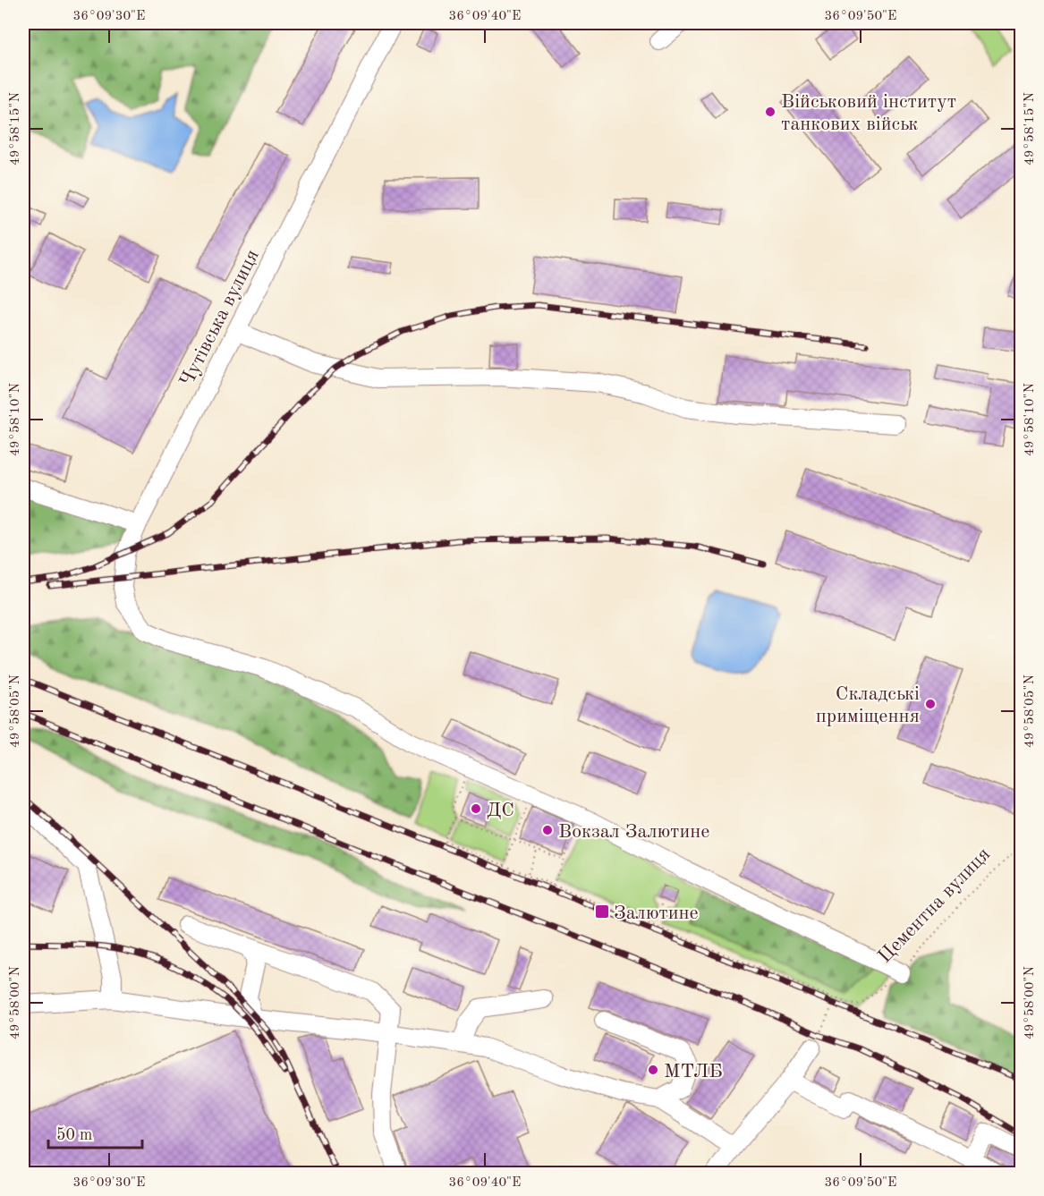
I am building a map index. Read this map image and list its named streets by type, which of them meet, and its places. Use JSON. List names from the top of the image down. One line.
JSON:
{"streets":{"street":["Чутівська вулиця"],"path":["Цементна вулиця"]},"crossings":[["Чутівська вулиця","Цементна вулиця"]],"places":{"other":["Військовий інститут танкових військ","Складські приміщення","ДС","Вокзал Залютине","МТЛБ"],"transit":["Залютине"]},"scale_bar":"50 m","coordinates":["36°09'30\"E","36°09'40\"E","36°09'50\"E","49°58'15\"N","49°58'10\"N","49°58'05\"N","49°58'00\"N"]}
